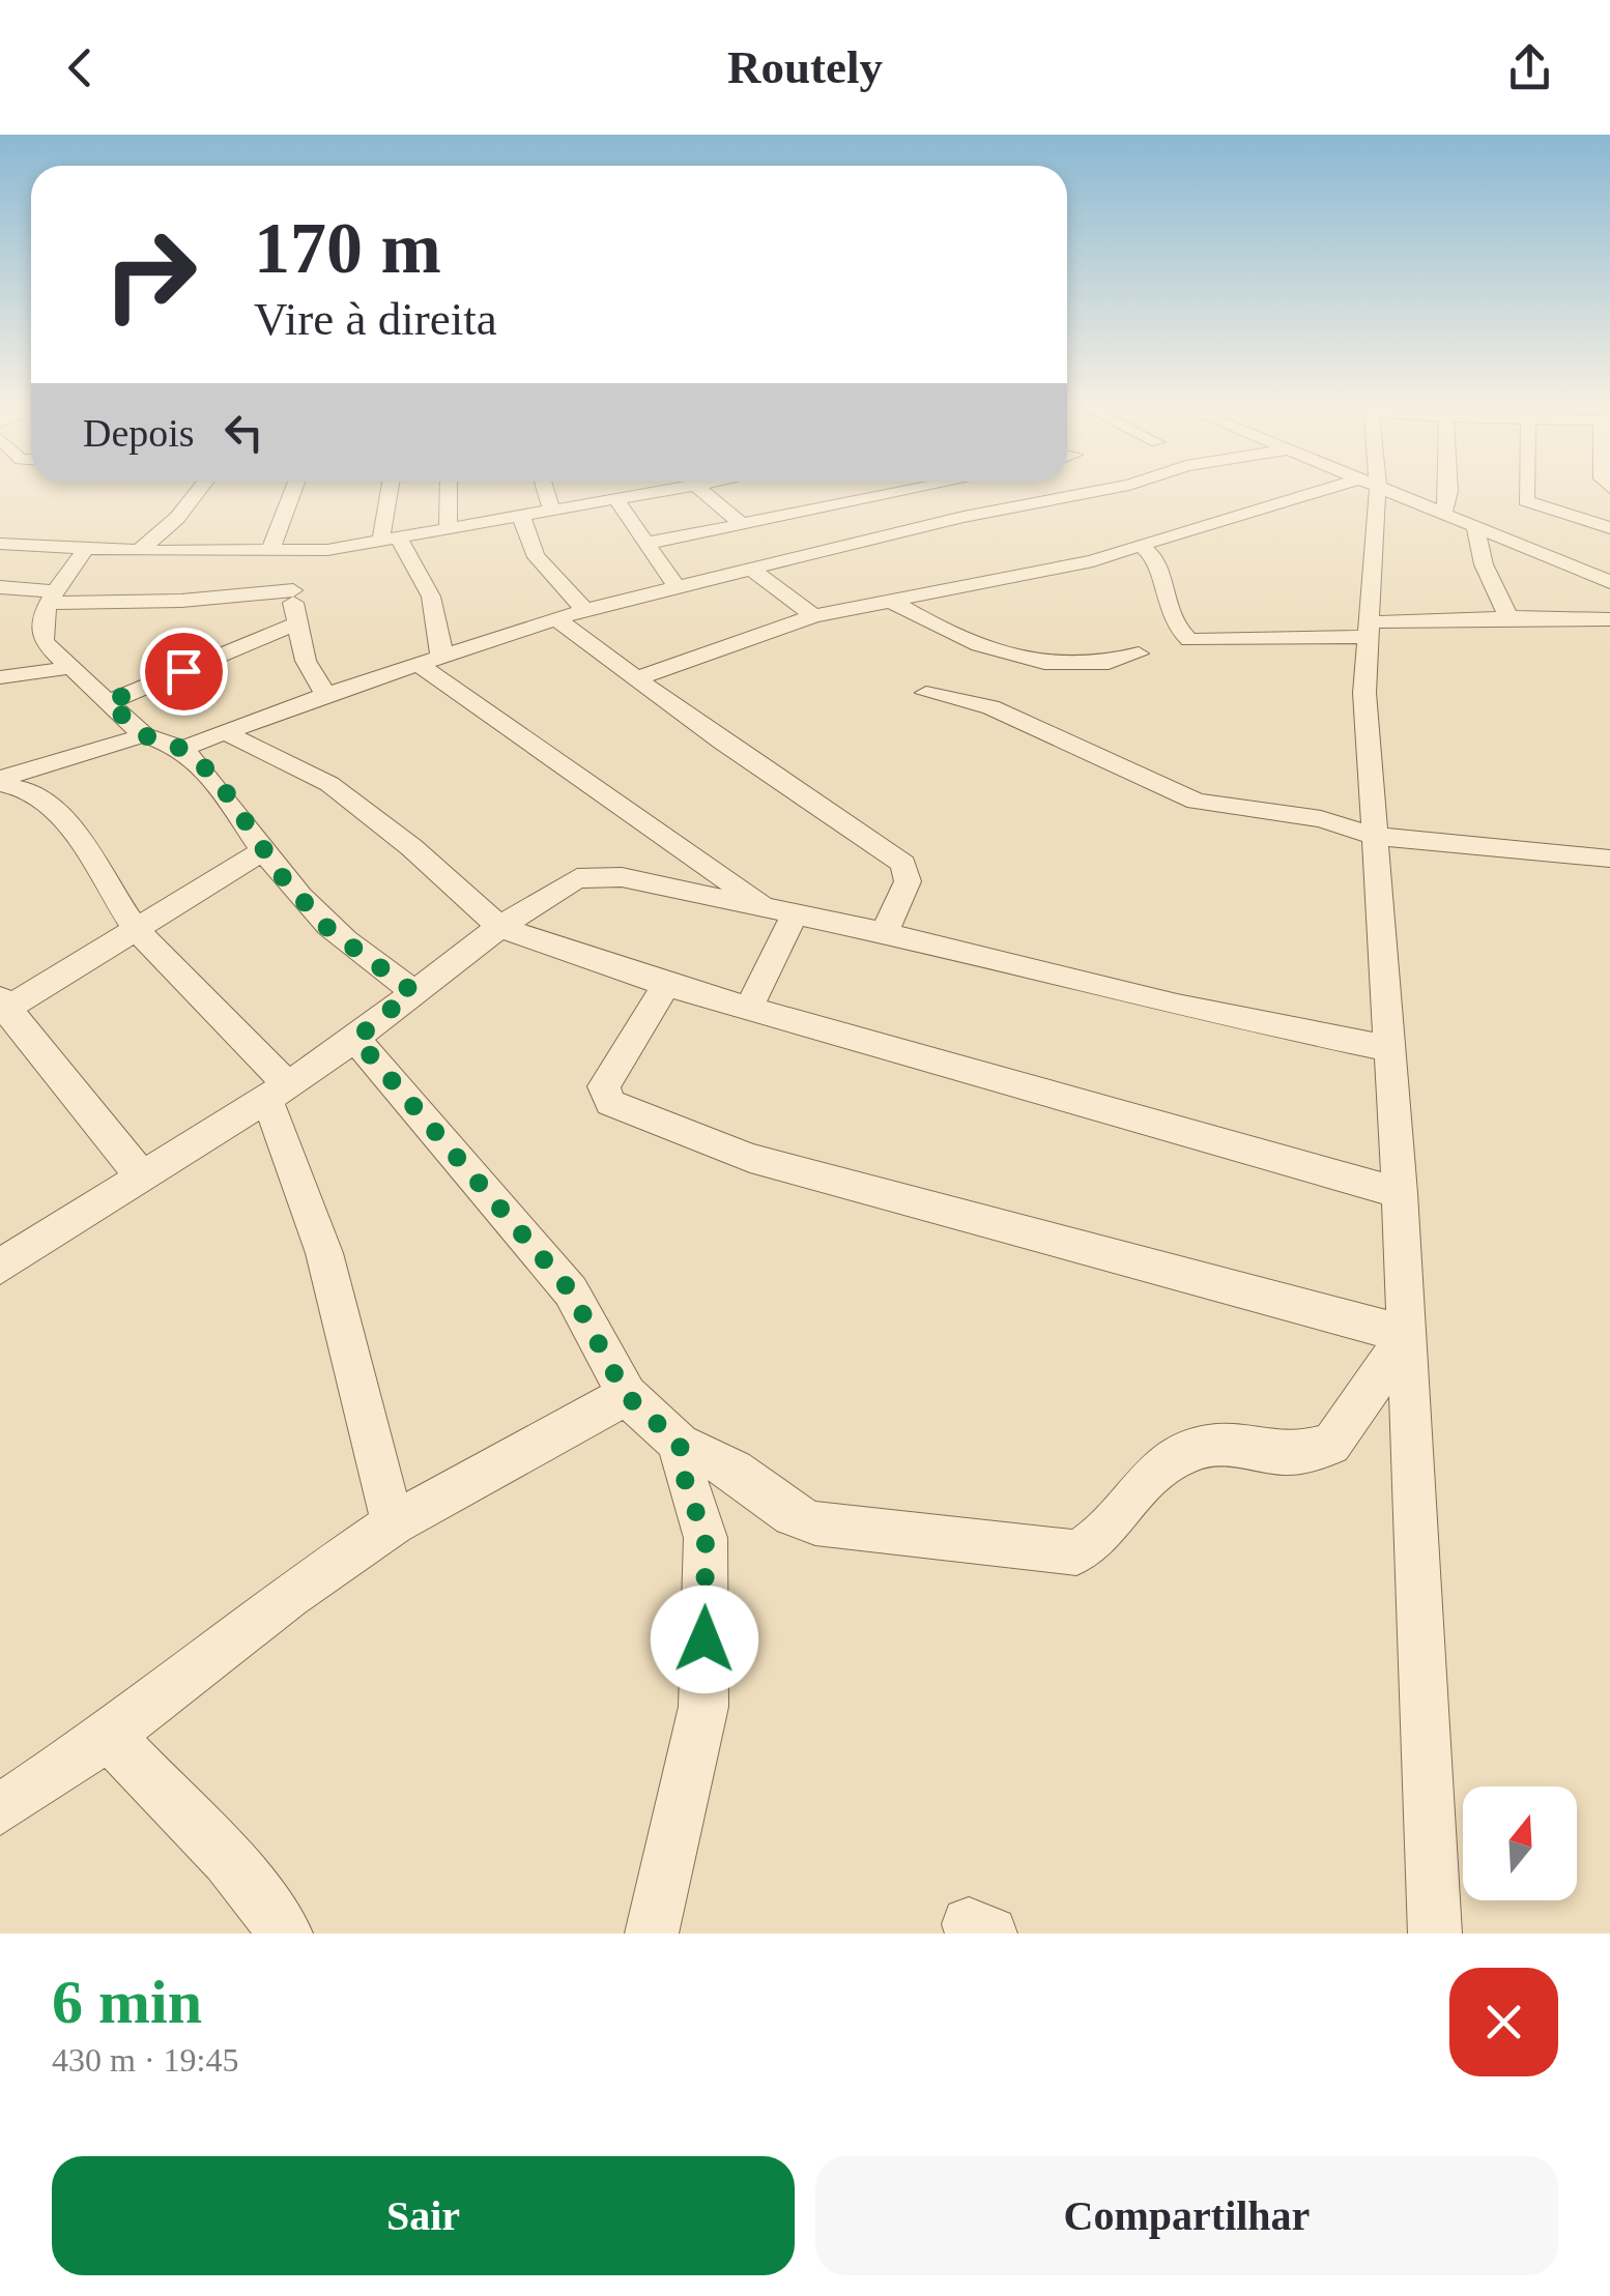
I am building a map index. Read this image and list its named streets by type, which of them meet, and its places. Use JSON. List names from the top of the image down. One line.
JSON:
{"north":"top","page":{"header":"Routely","turn":["170 m","Vire à direita"],"then":"Depois","heading":["6 min","430 m · 19:45"],"buttons":["Sair","Compartilhar"]}}
